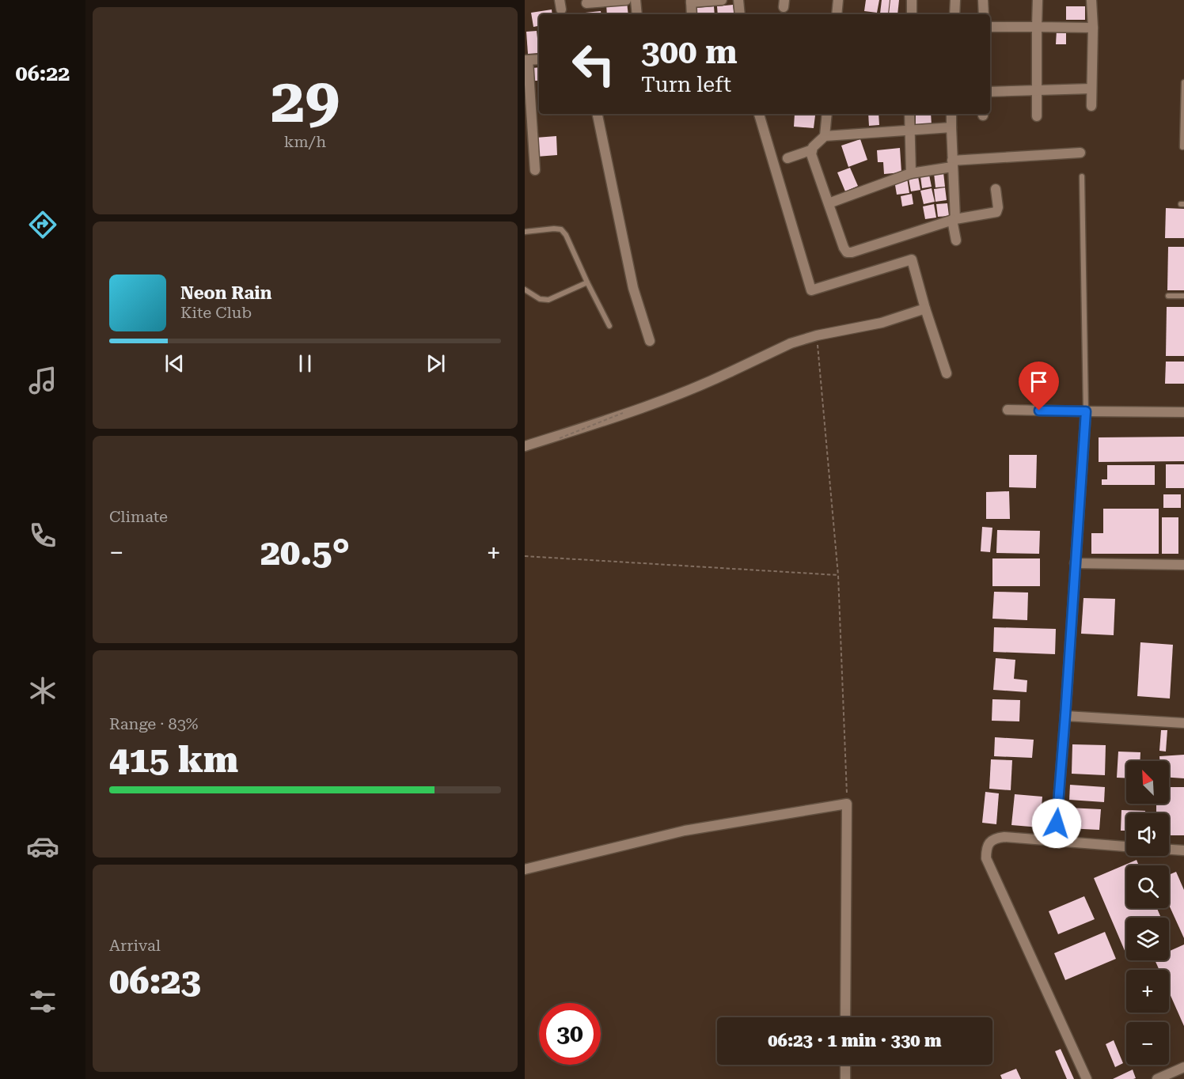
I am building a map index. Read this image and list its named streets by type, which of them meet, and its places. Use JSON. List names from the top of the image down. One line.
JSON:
{"north":"top left","page":{"tabs":"06:22","tile":[["29","km/h"],"Climate",["Range · 83%","415 km"],["Arrival","06:23"]],"turn":["300 m","Turn left"],"song":["Neon Rain","Kite Club"],"heat":["−","20.5°","+"],"map_buttons":["+","−"],"limit":"30","trip":"06:23 · 1 min · 330 m"}}
